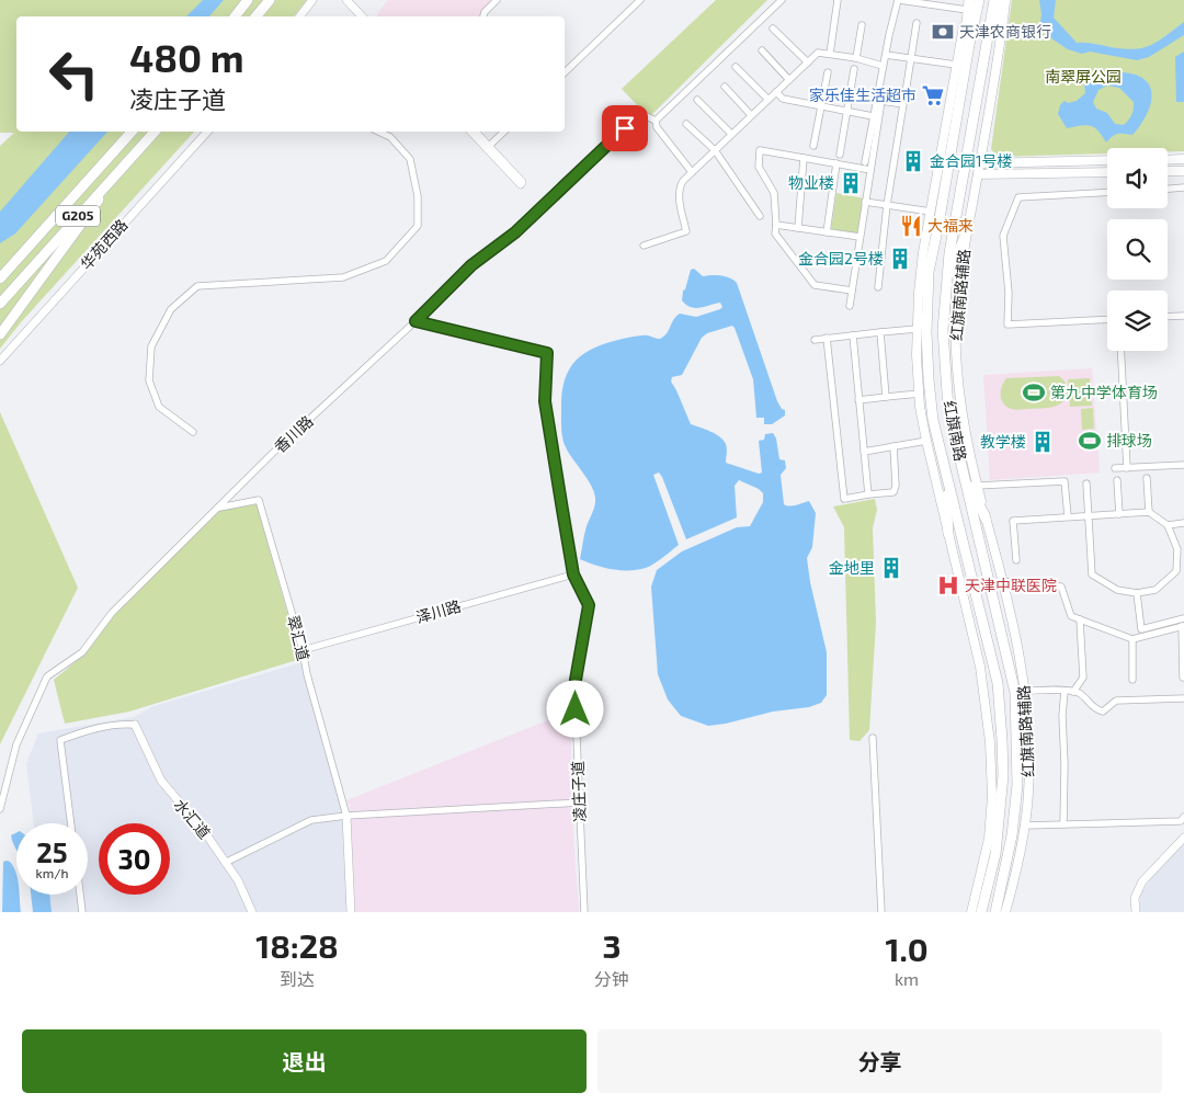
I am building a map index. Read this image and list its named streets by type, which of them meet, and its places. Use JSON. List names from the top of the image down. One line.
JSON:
{"streets":{"highway":["G205","红旗南路"],"main road":["红旗南路辅路"],"street":["华苑西路","香川路","泽川路","翠汇道","凌庄子道","水汇道"]},"crossings":[["香川路","翠汇道"],["香川路","凌庄子道"],["泽川路","翠汇道"],["泽川路","凌庄子道"]],"parks":["南翠屏公园"],"places":{"bank":["天津农商银行"],"supermarket":["家乐佳生活超市"],"building":["金合园1号楼","物业楼","金合园2号楼","教学楼","金地里"],"restaurant":["大福来"],"sports":["第九中学体育场","排球场"],"hospital":["天津中联医院"]},"page":{"turn":["480 m","凌庄子道"],"speed":"25 km/h","limit":"30","eta":["18:28","到达","3","分钟","1.0","km"],"buttons":["退出","分享"]}}
